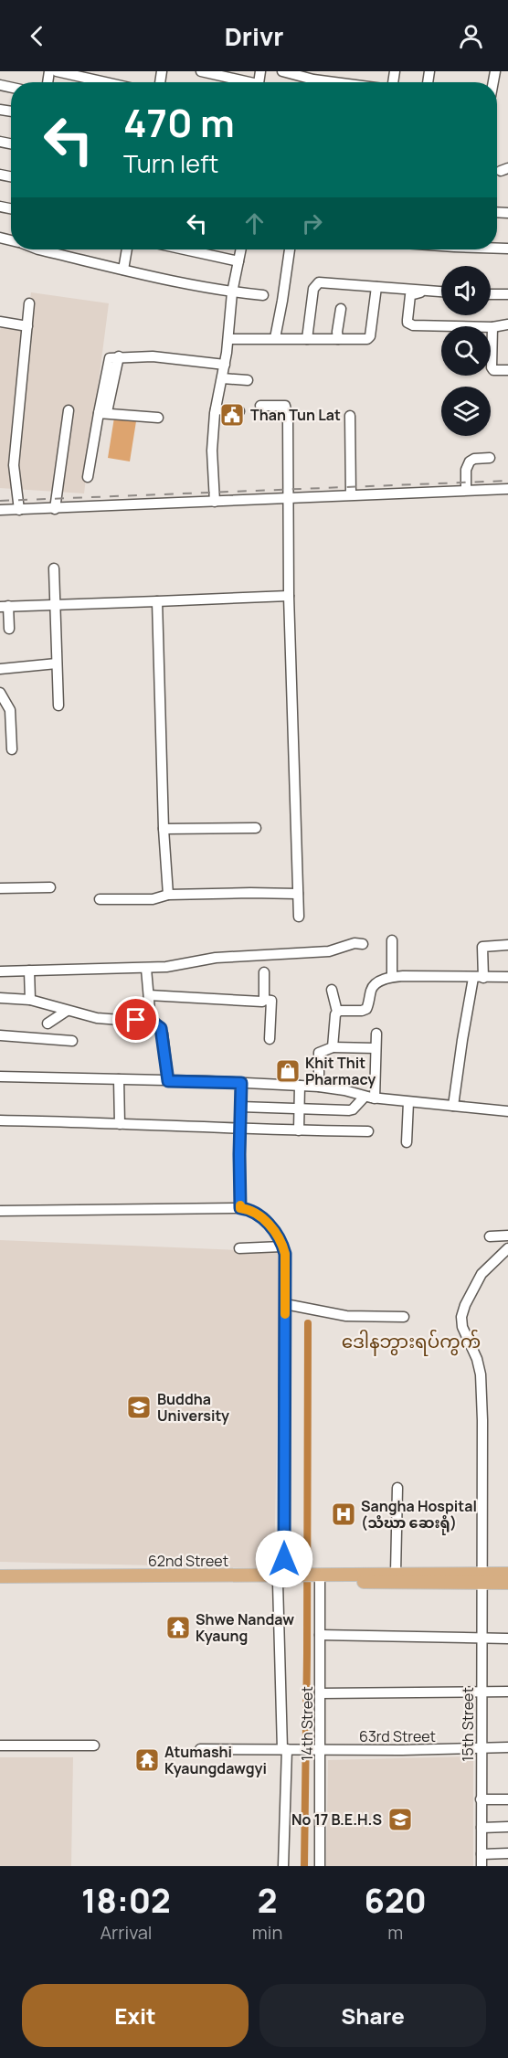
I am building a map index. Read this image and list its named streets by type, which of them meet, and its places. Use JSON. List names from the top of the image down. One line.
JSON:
{"streets":{"main road":["62nd Street"],"street":["14th Street","15th Street","63rd Street"]},"crossings":[["62nd Street","14th Street"],["62nd Street","15th Street"],["14th Street","63rd Street"],["15th Street","63rd Street"]],"districts":["ဒေါနဘွားရပ်ကွက်"],"places":{"public building":["Than Tun Lat"],"shop":["Khit Thit Pharmacy"],"school or university":["Buddha University","No 17 B.E.H.S"],"hospital":["Sangha Hospital (သံဃာ ဆေးရုံ)"],"temple":["Shwe Nandaw Kyaung","Atumashi Kyaungdawgyi"]},"page":{"header":"Drivr","turn":["470 m","Turn left"],"eta":["18:02","Arrival","2","min","620","m"],"buttons":["Exit","Share"]}}
